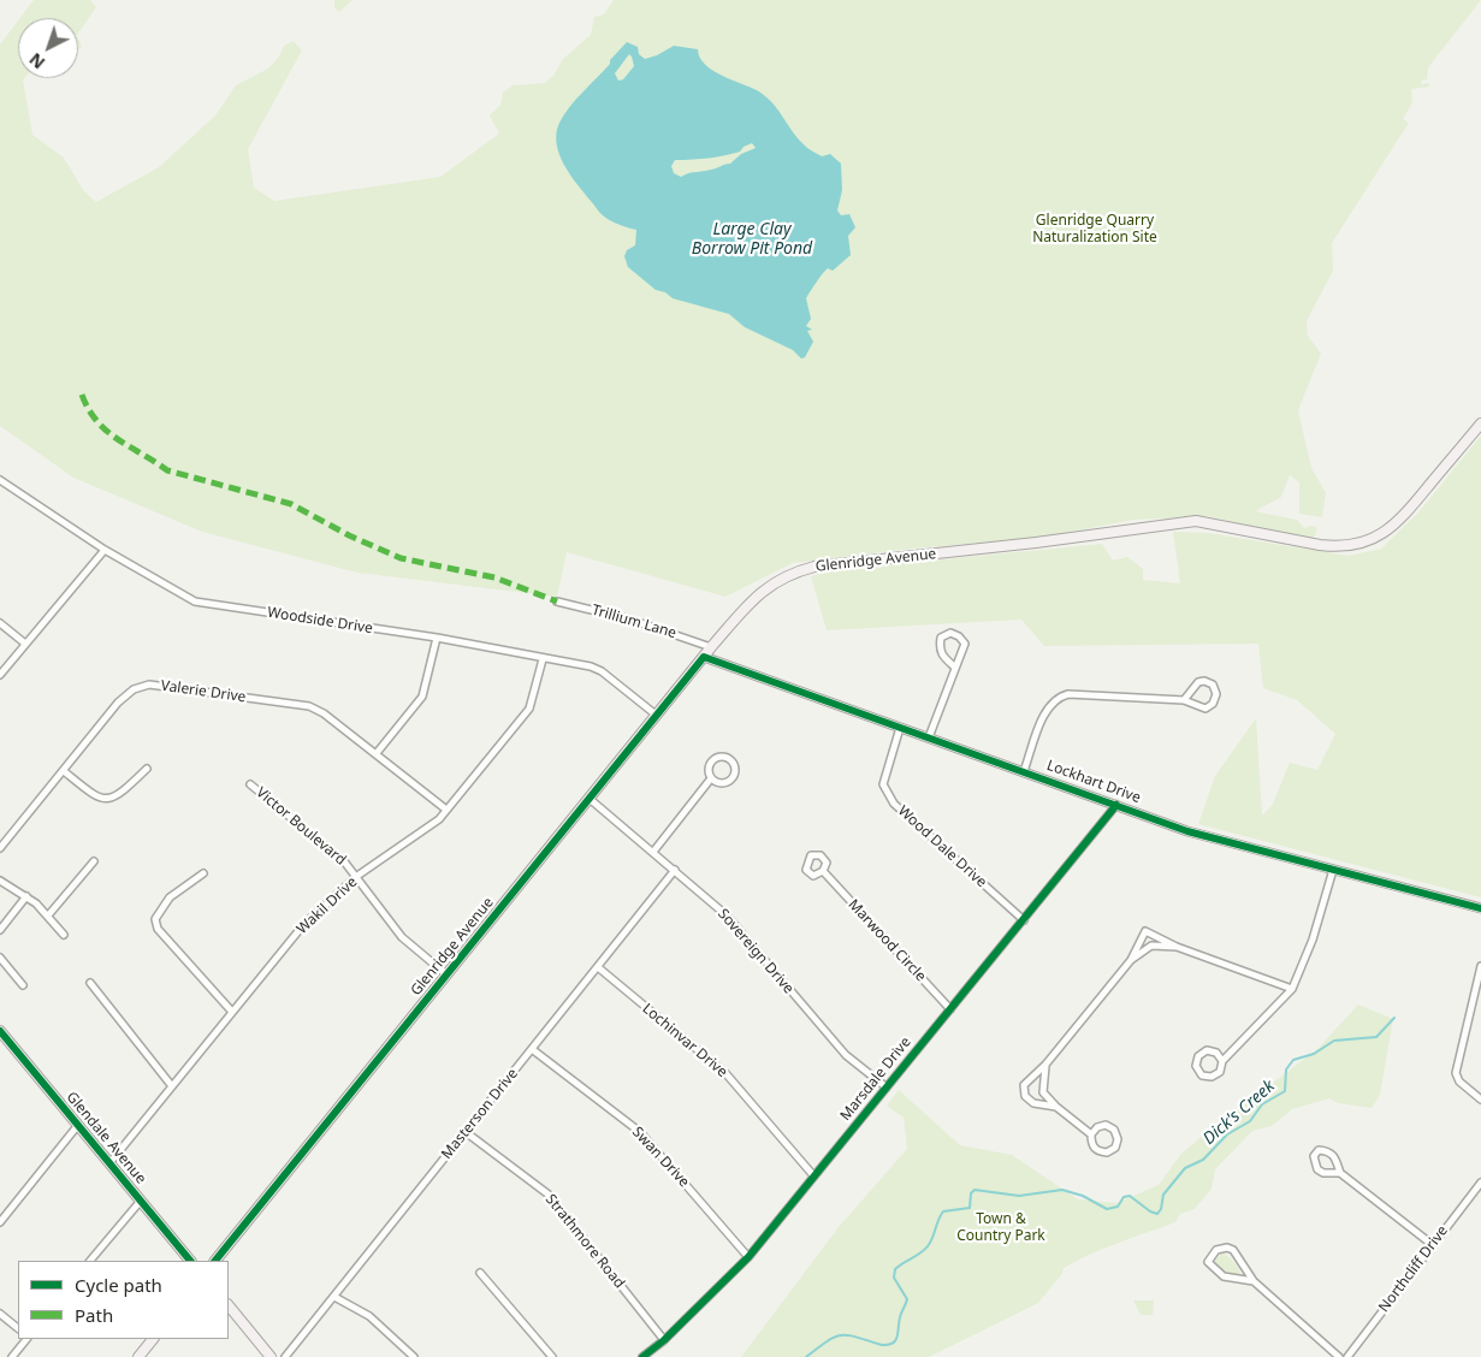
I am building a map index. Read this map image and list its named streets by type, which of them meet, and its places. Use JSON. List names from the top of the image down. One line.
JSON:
{"streets":{"main road":["Glenridge Avenue","Glendale Avenue"],"street":["Woodside Drive","Trillium Lane","Valerie Drive","Lockhart Drive","Victor Boulevard","Wood Dale Drive","Wakil Drive","Marwood Circle","Sovereign Drive","Lochinvar Drive","Marsdale Drive","Masterson Drive","Swan Drive","Strathmore Road","Northcliff Drive"]},"crossings":[["Glenridge Avenue","Woodside Drive"],["Glenridge Avenue","Trillium Lane"],["Glenridge Avenue","Lockhart Drive"],["Glenridge Avenue","Victor Boulevard"],["Glenridge Avenue","Sovereign Drive"],["Woodside Drive","Wakil Drive"],["Valerie Drive","Wakil Drive"],["Lockhart Drive","Wood Dale Drive"],["Lockhart Drive","Marsdale Drive"],["Victor Boulevard","Wakil Drive"],["Wood Dale Drive","Marsdale Drive"],["Wakil Drive","Glendale Avenue"],["Marwood Circle","Marsdale Drive"],["Sovereign Drive","Marsdale Drive"],["Sovereign Drive","Masterson Drive"],["Lochinvar Drive","Marsdale Drive"],["Lochinvar Drive","Masterson Drive"],["Marsdale Drive","Swan Drive"],["Marsdale Drive","Strathmore Road"],["Masterson Drive","Swan Drive"],["Masterson Drive","Strathmore Road"]],"water":["Large Clay Borrow Pit Pond","Dick's Creek"],"parks":["Glenridge Quarry Naturalization Site","Town & Country Park"],"legend":["Cycle path","Path"],"north":"bottom left"}
